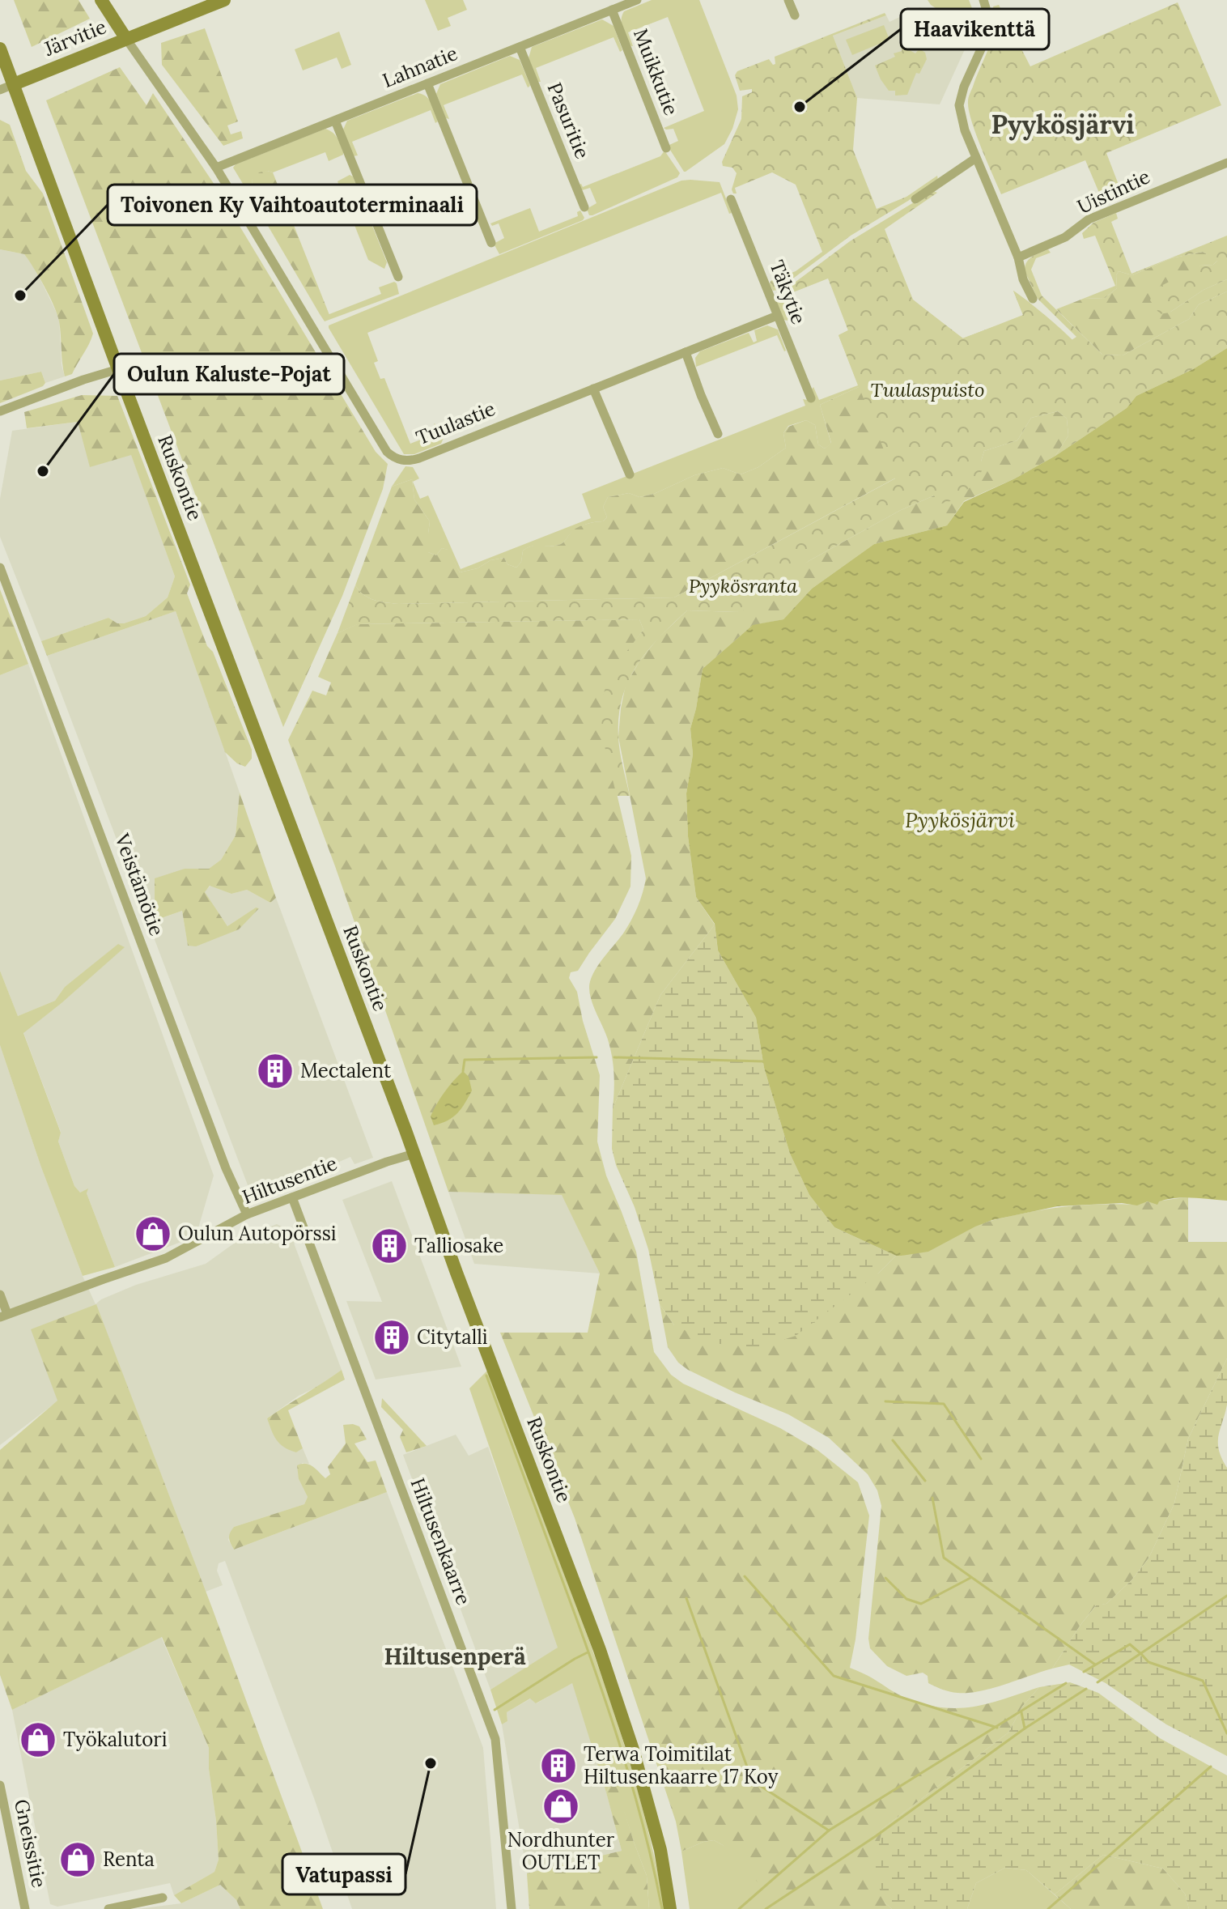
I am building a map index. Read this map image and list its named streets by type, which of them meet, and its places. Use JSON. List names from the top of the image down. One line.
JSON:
{"streets":{"main road":["Järvitie","Ruskontie"],"street":["Lahnatie","Muikkutie","Pasuritie","Uistintie","Täkytie","Tuulastie","Veistämötie","Hiltusentie","Hiltusenkaarre","Gneissitie"]},"crossings":[["Järvitie","Tuulastie"],["Järvitie","Ruskontie"],["Lahnatie","Muikkutie"],["Lahnatie","Pasuritie"],["Lahnatie","Tuulastie"],["Täkytie","Tuulastie"],["Ruskontie","Hiltusentie"],["Veistämötie","Hiltusentie"],["Hiltusentie","Hiltusenkaarre"]],"districts":["Pyykösjärvi","Hiltusenperä"],"water":["Pyykösjärvi"],"parks":["Tuulaspuisto","Pyykösranta"],"places":{"other":["Haavikenttä","Toivonen Ky Vaihtoautoterminaali","Oulun Kaluste-Pojat","Vatupassi"],"building":["Mectalent","Talliosake","Citytalli","Terwa Toimitilat Hiltusenkaarre 17 Koy"],"shop":["Oulun Autopörssi","Työkalutori","Nordhunter OUTLET","Renta"]}}
